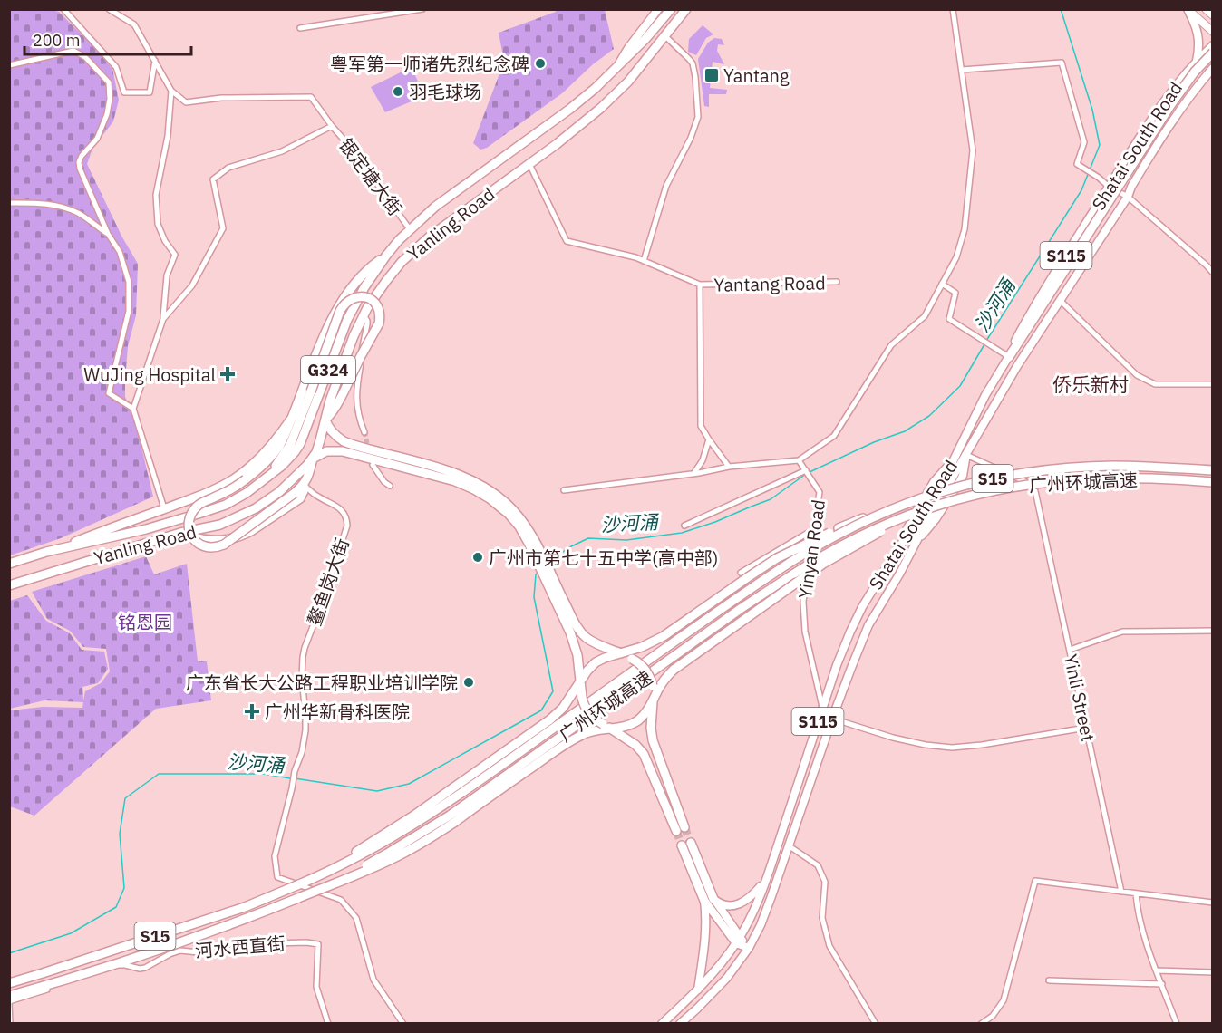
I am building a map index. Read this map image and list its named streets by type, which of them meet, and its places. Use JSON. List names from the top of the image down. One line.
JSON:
{"streets":{"highway":["Yanling Road","G324","S15","广州环城高速"],"main road":["Shatai South Road","S115"],"street":["银定塘大街","Yantang Road","Yinyan Road","鳌鱼岗大街","Yinli Street","河水西直街"]},"crossings":[["Shatai South Road","Yinyan Road"],["Shatai South Road","Yinli Street"],["银定塘大街","Yanling Road"],["Yanling Road","Yantang Road"]],"districts":["侨乐新村"],"water":["沙河涌"],"parks":["铭恩园"],"places":{"other":["粤军第一师诸先烈纪念碑","羽毛球场","广州市第七十五中学(高中部)","广东省长大公路工程职业培训学院"],"transit":["Yantang"],"health":["WuJing Hospital","广州华新骨科医院"]},"scale_bar":"200 m"}
